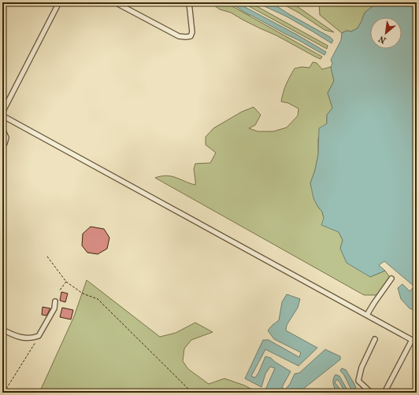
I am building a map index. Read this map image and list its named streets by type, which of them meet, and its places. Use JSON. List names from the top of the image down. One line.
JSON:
{"north":"bottom left"}
